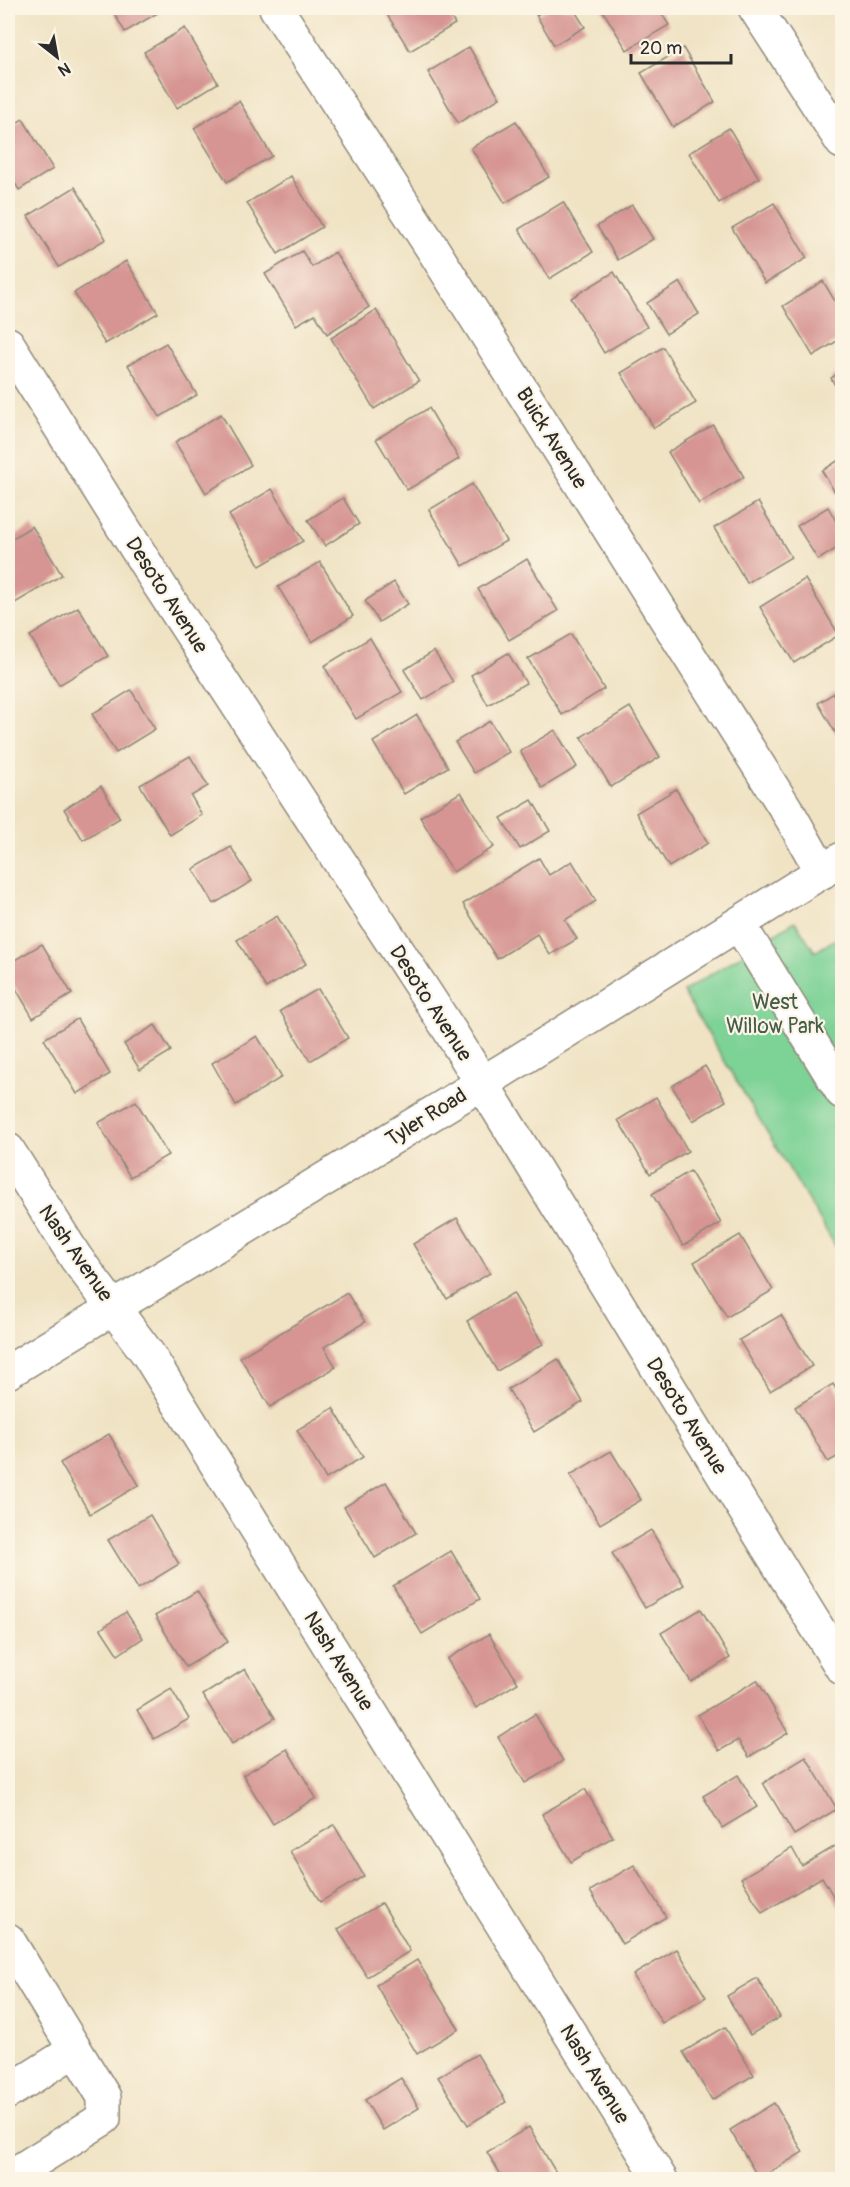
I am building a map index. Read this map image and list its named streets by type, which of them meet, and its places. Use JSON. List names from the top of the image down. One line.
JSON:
{"streets":{"street":["Buick Avenue","Desoto Avenue","Tyler Road","Nash Avenue"]},"crossings":[["Buick Avenue","Tyler Road"],["Desoto Avenue","Tyler Road"],["Tyler Road","Nash Avenue"]],"parks":["West Willow Park"],"scale_bar":"20 m","north":"bottom right"}
